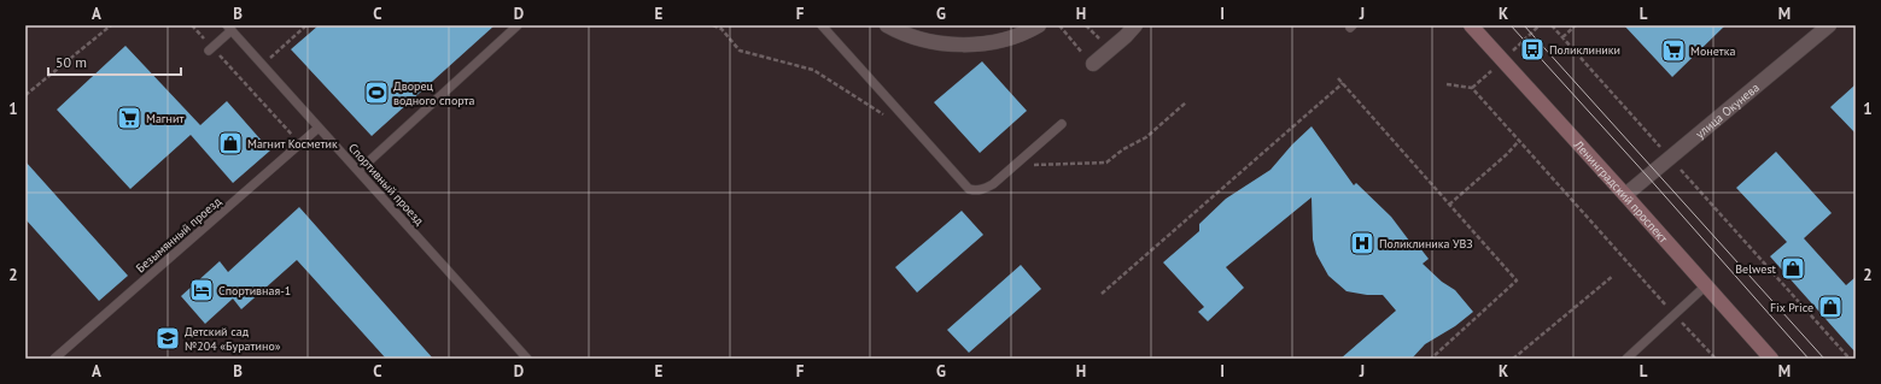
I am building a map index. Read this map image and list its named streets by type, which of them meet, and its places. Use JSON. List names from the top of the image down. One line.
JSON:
{"streets":{"main road":["Ленинградский проспект"],"street":["улица Окунева"],"lane":["Спортивный проезд","Безымянный проезд"]},"crossings":[["улица Окунева","Ленинградский проспект"],["Спортивный проезд","Безымянный проезд"]],"places":{"bus stop":["Поликлиники"],"supermarket":["Монетка","Магнит"],"sports":["Дворец водного спорта"],"shop":["Магнит Косметик","Belwest","Fix Price"],"hospital":["Поликлиника УВЗ"],"hotel":["Спортивная-1"],"school or university":["Детский сад №204 «Буратино»"]},"scale_bar":"50 m","grid":{"columns":["A","B","C","D","E","F","G","H","I","J","K","L","M"],"rows":["1","2"]}}
